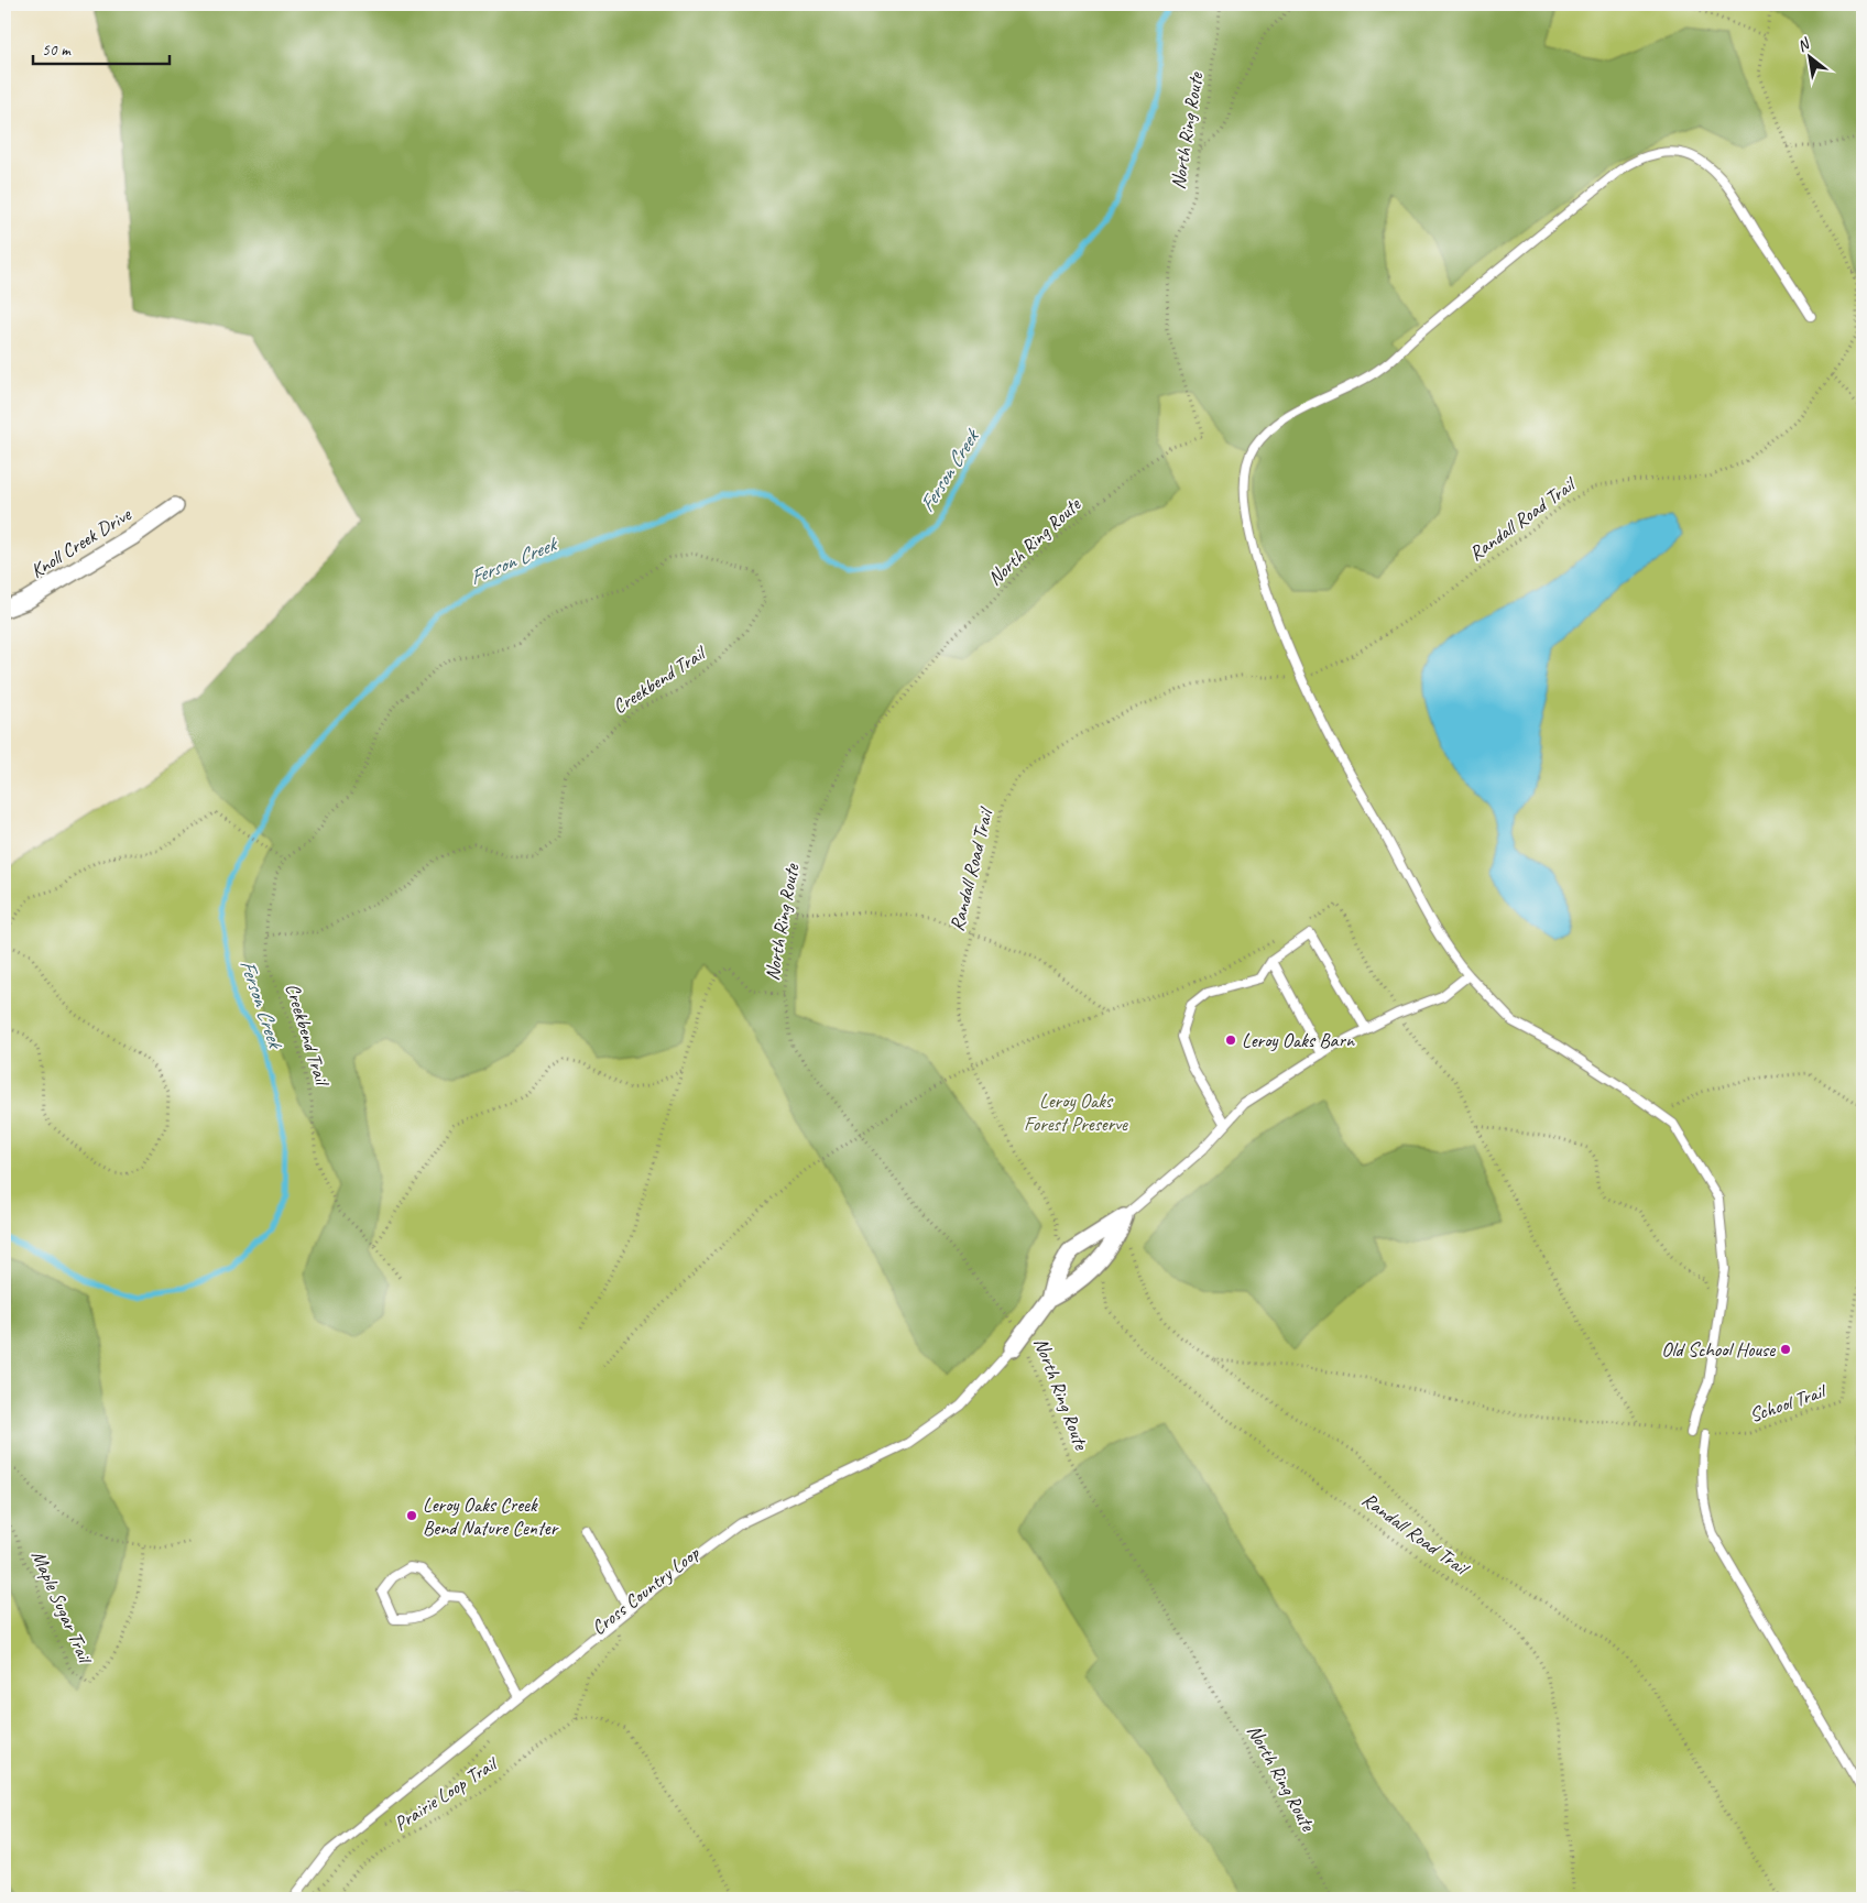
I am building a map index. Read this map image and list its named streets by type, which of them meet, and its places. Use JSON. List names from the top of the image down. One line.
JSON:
{"streets":{"street":["Knoll Creek Drive"],"path":["North Ring Route","Randall Road Trail","Creekbend Trail","School Trail","Cross Country Loop","Maple Sugar Trail","Prairie Loop Trail"]},"water":["Ferson Creek"],"parks":["Leroy Oaks Forest Preserve"],"places":["Leroy Oaks Barn","Old School House","Leroy Oaks Creek Bend Nature Center"],"scale_bar":"50 m","north":"top left"}
